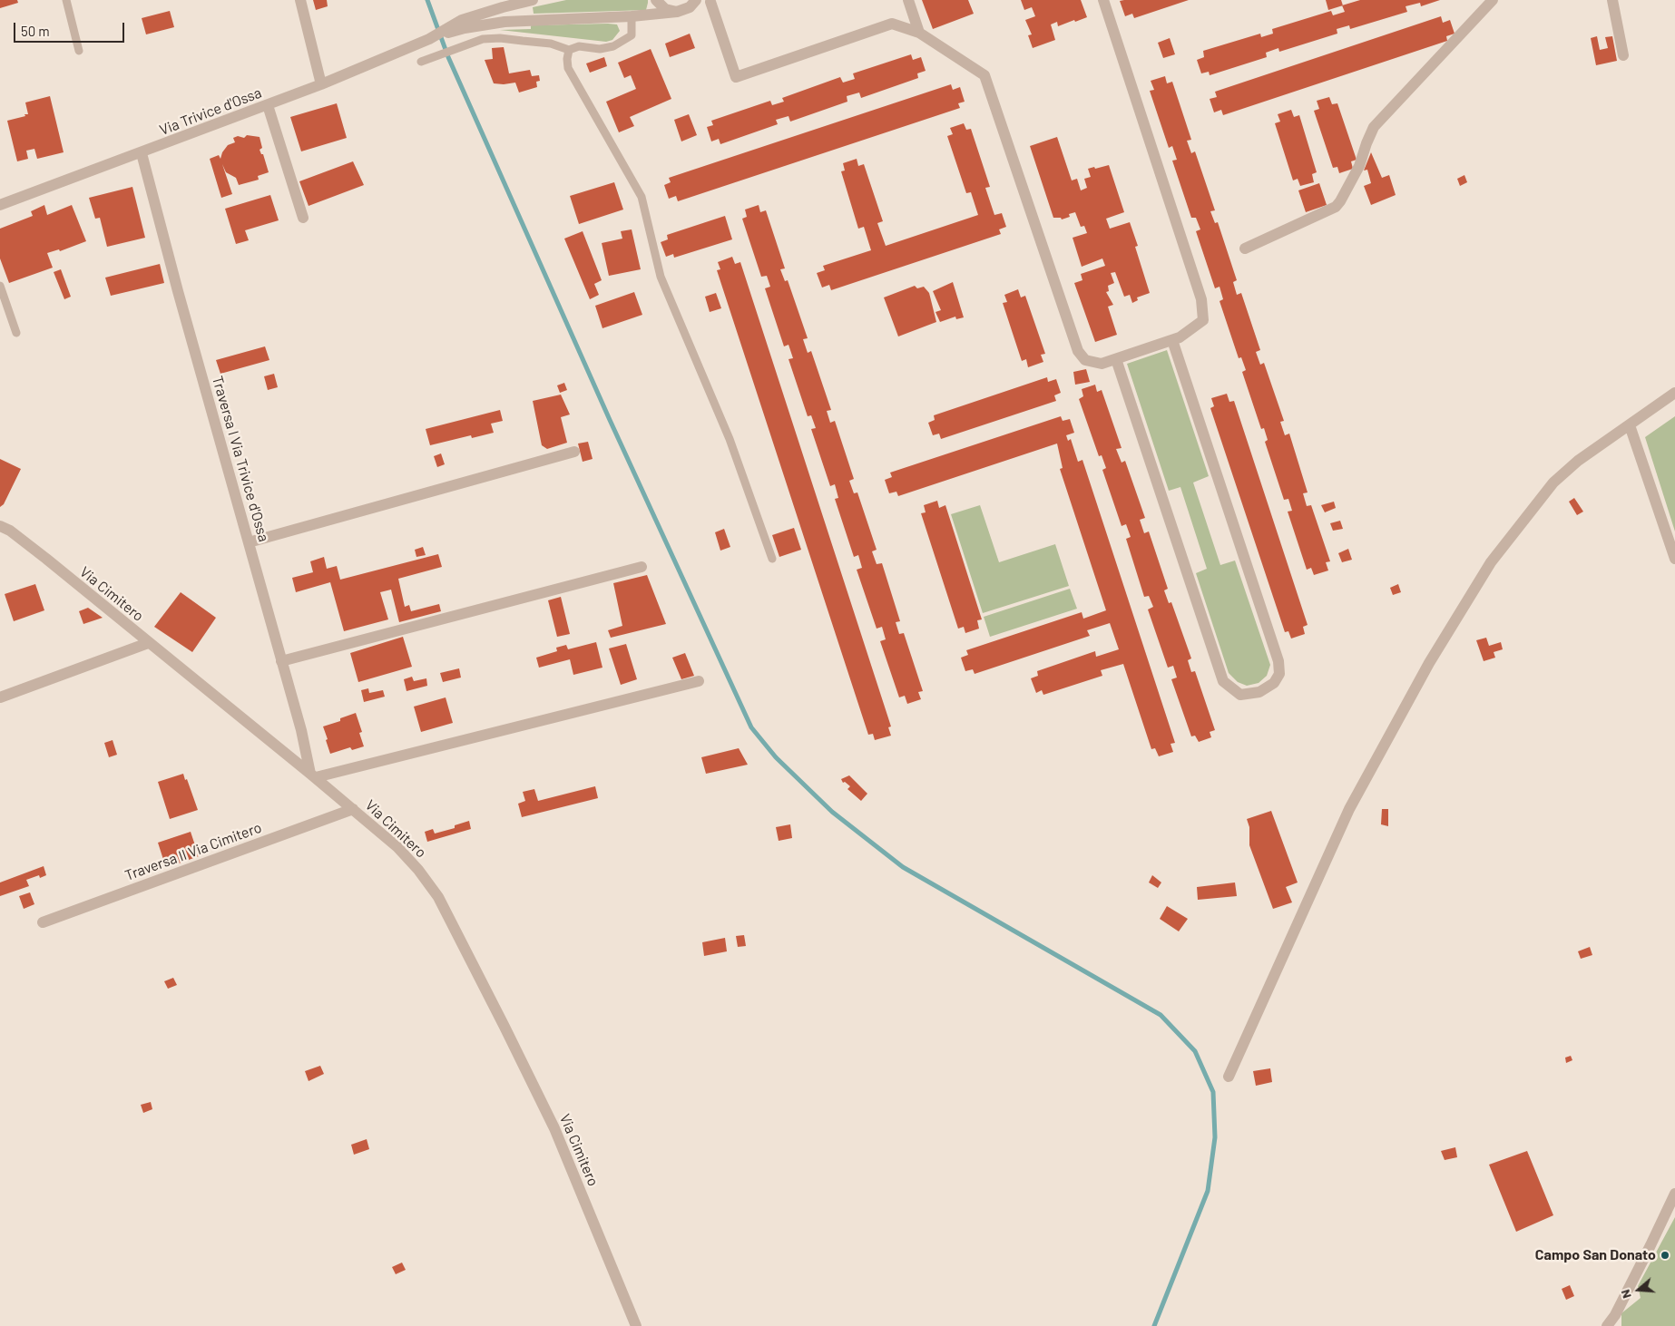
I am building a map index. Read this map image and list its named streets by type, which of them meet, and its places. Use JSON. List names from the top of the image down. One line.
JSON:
{"streets":{"street":["Via Trivice d'Ossa","Traversa I Via Trivice d'Ossa","Via Cimitero","Traversa II Via Cimitero"]},"crossings":[["Via Trivice d'Ossa","Traversa I Via Trivice d'Ossa"],["Traversa I Via Trivice d'Ossa","Via Cimitero"],["Via Cimitero","Traversa II Via Cimitero"]],"places":["Campo San Donato"],"scale_bar":"50 m","north":"left"}
